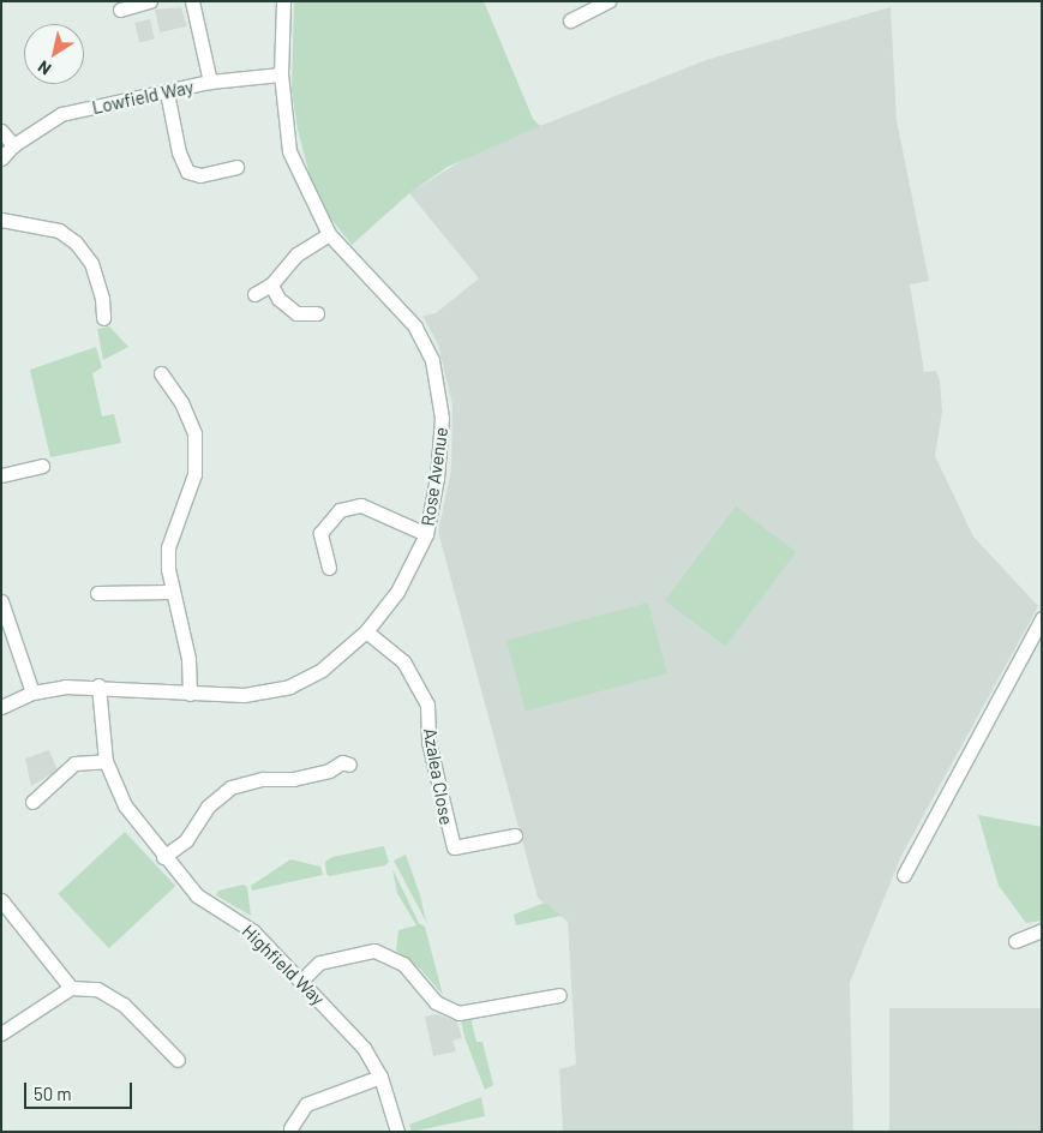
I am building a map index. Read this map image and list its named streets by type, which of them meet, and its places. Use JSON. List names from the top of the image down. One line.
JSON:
{"streets":{"street":["Lowfield Way","Rose Avenue","Azalea Close","Highfield Way"]},"crossings":[["Lowfield Way","Rose Avenue"],["Rose Avenue","Azalea Close"],["Rose Avenue","Highfield Way"]],"scale_bar":"50 m","north":"bottom left"}
